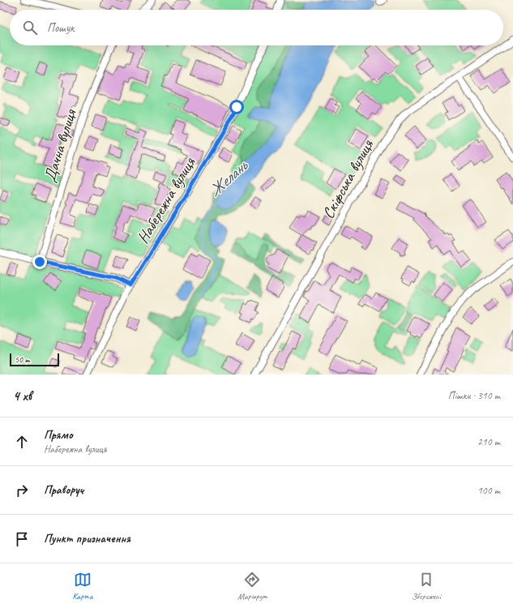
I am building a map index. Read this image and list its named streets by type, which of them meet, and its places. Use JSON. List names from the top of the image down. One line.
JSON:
{"streets":{"street":["Дачна вулиця","Скіфська вулиця","Набережна вулиця"]},"water":["Желань"],"scale_bar":"50 m","page":{"search":"Пошук","scale":"50 m","heading":["4 хв","Пішки · 310 m"],"list":[["Прямо","Набережна вулиця","210 m"],["Праворуч","100 m"],"Пункт призначення"],"nav":["Карта","Маршрут","Збережені"]}}
